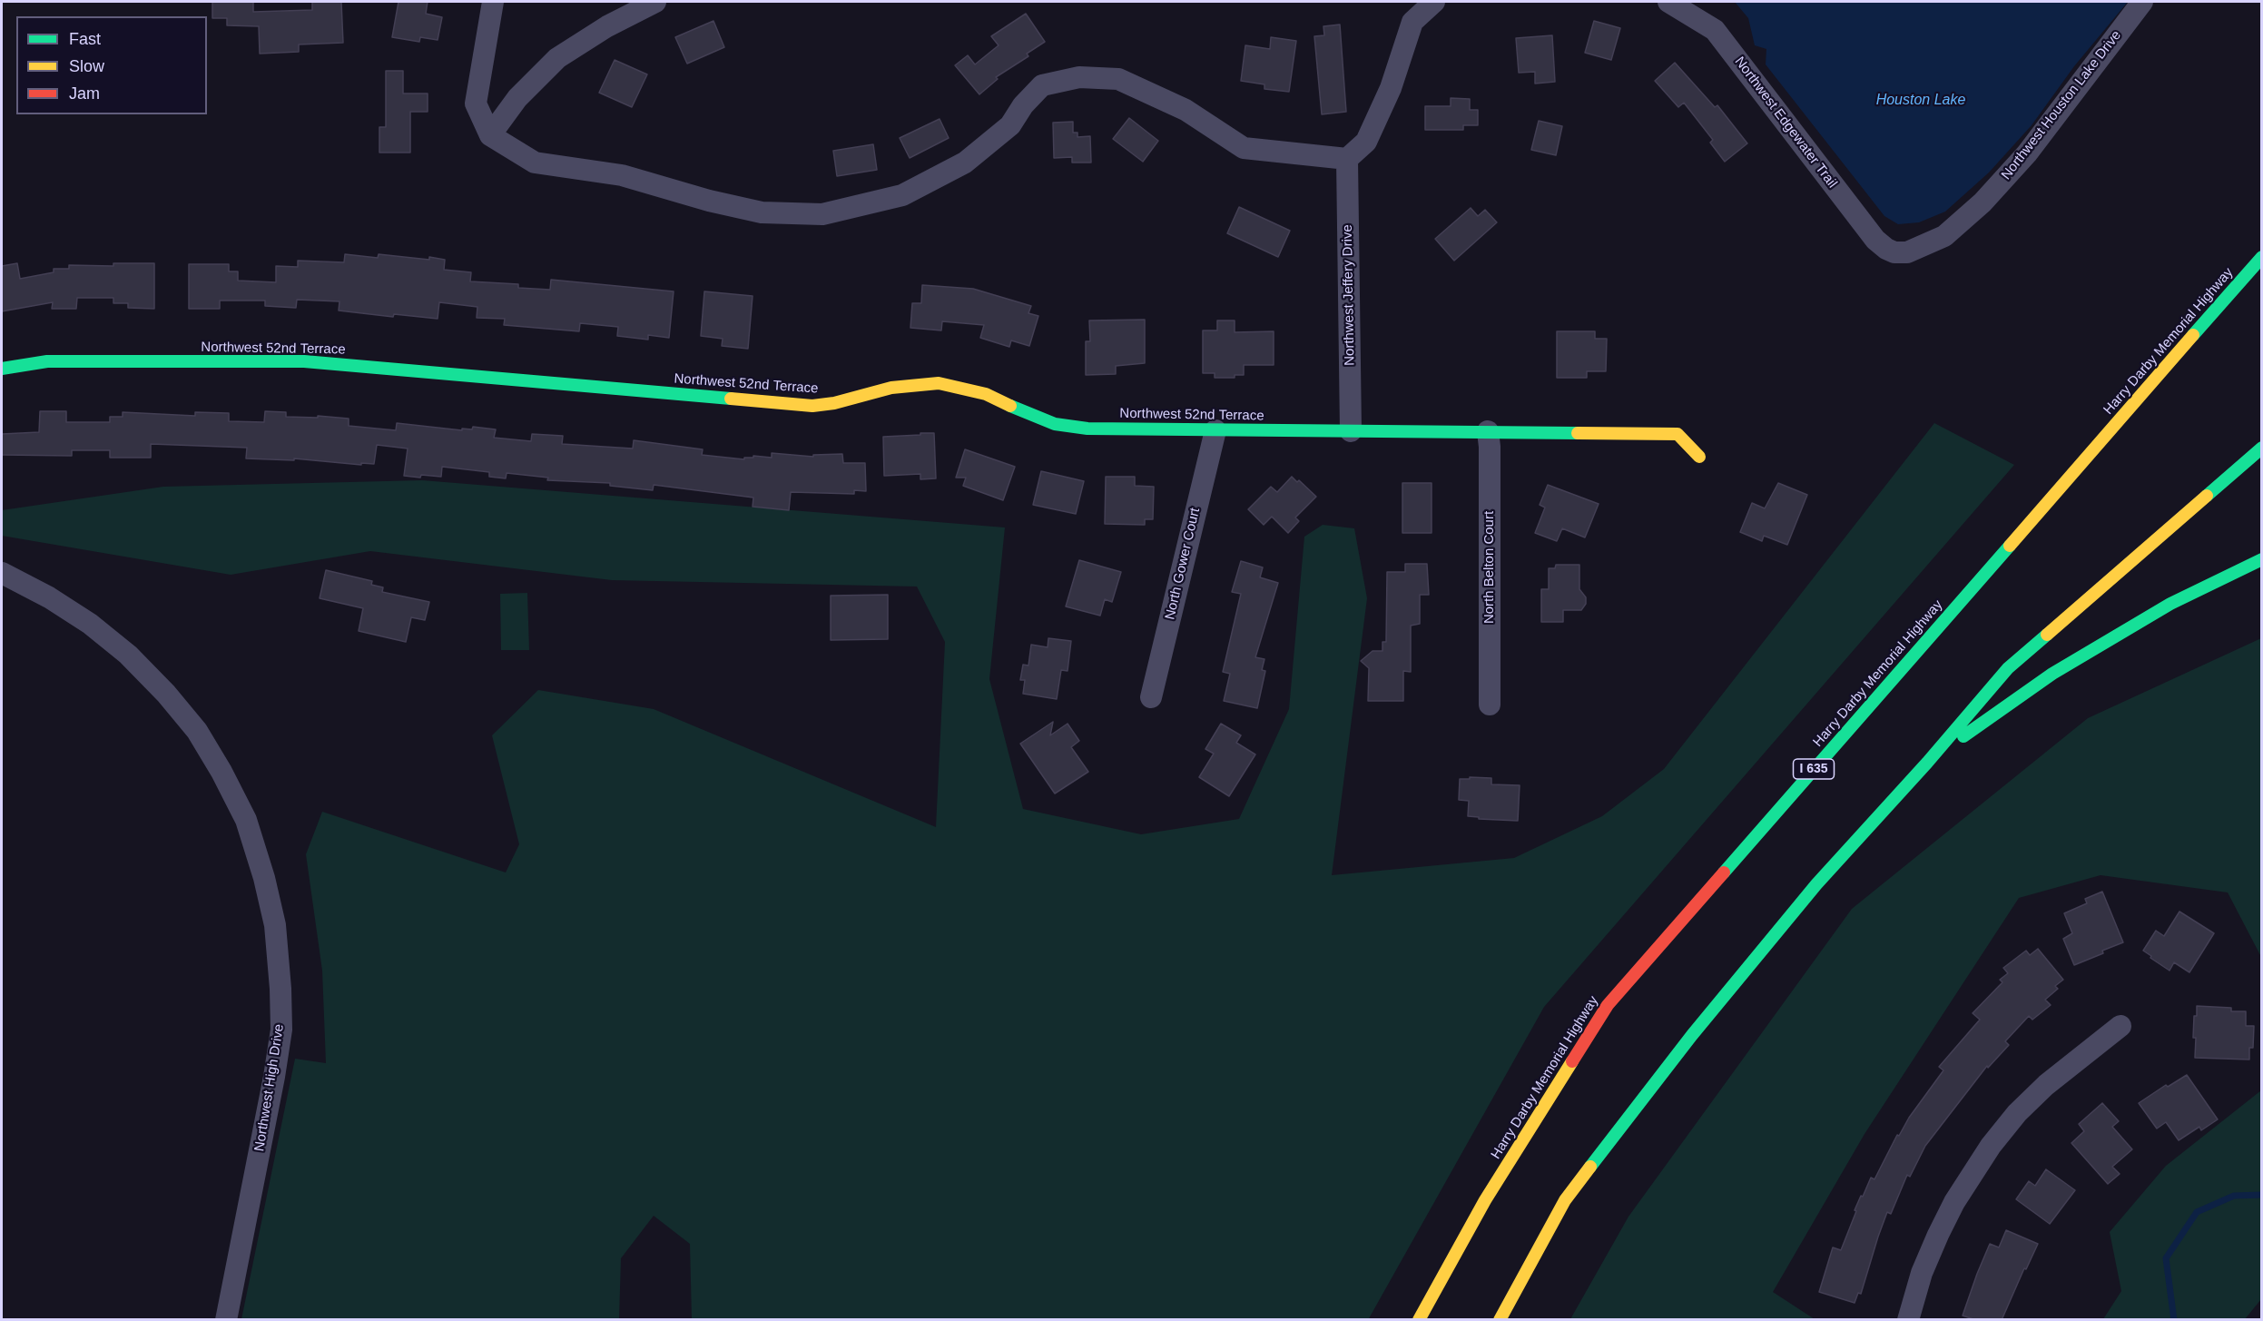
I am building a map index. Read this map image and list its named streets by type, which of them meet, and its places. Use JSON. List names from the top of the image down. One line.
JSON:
{"streets":{"main road":["Harry Darby Memorial Highway","Northwest 52nd Terrace","I 635"],"street":["Northwest Houston Lake Drive","Northwest Edgewater Trail","Northwest Jeffery Drive","North Gower Court","North Belton Court","Northwest High Drive"]},"crossings":[["Northwest Houston Lake Drive","Northwest Edgewater Trail"],["Northwest Jeffery Drive","Northwest 52nd Terrace"],["Northwest 52nd Terrace","North Gower Court"],["Northwest 52nd Terrace","North Belton Court"]],"water":["Houston Lake"],"legend":["Fast","Slow","Jam"]}
